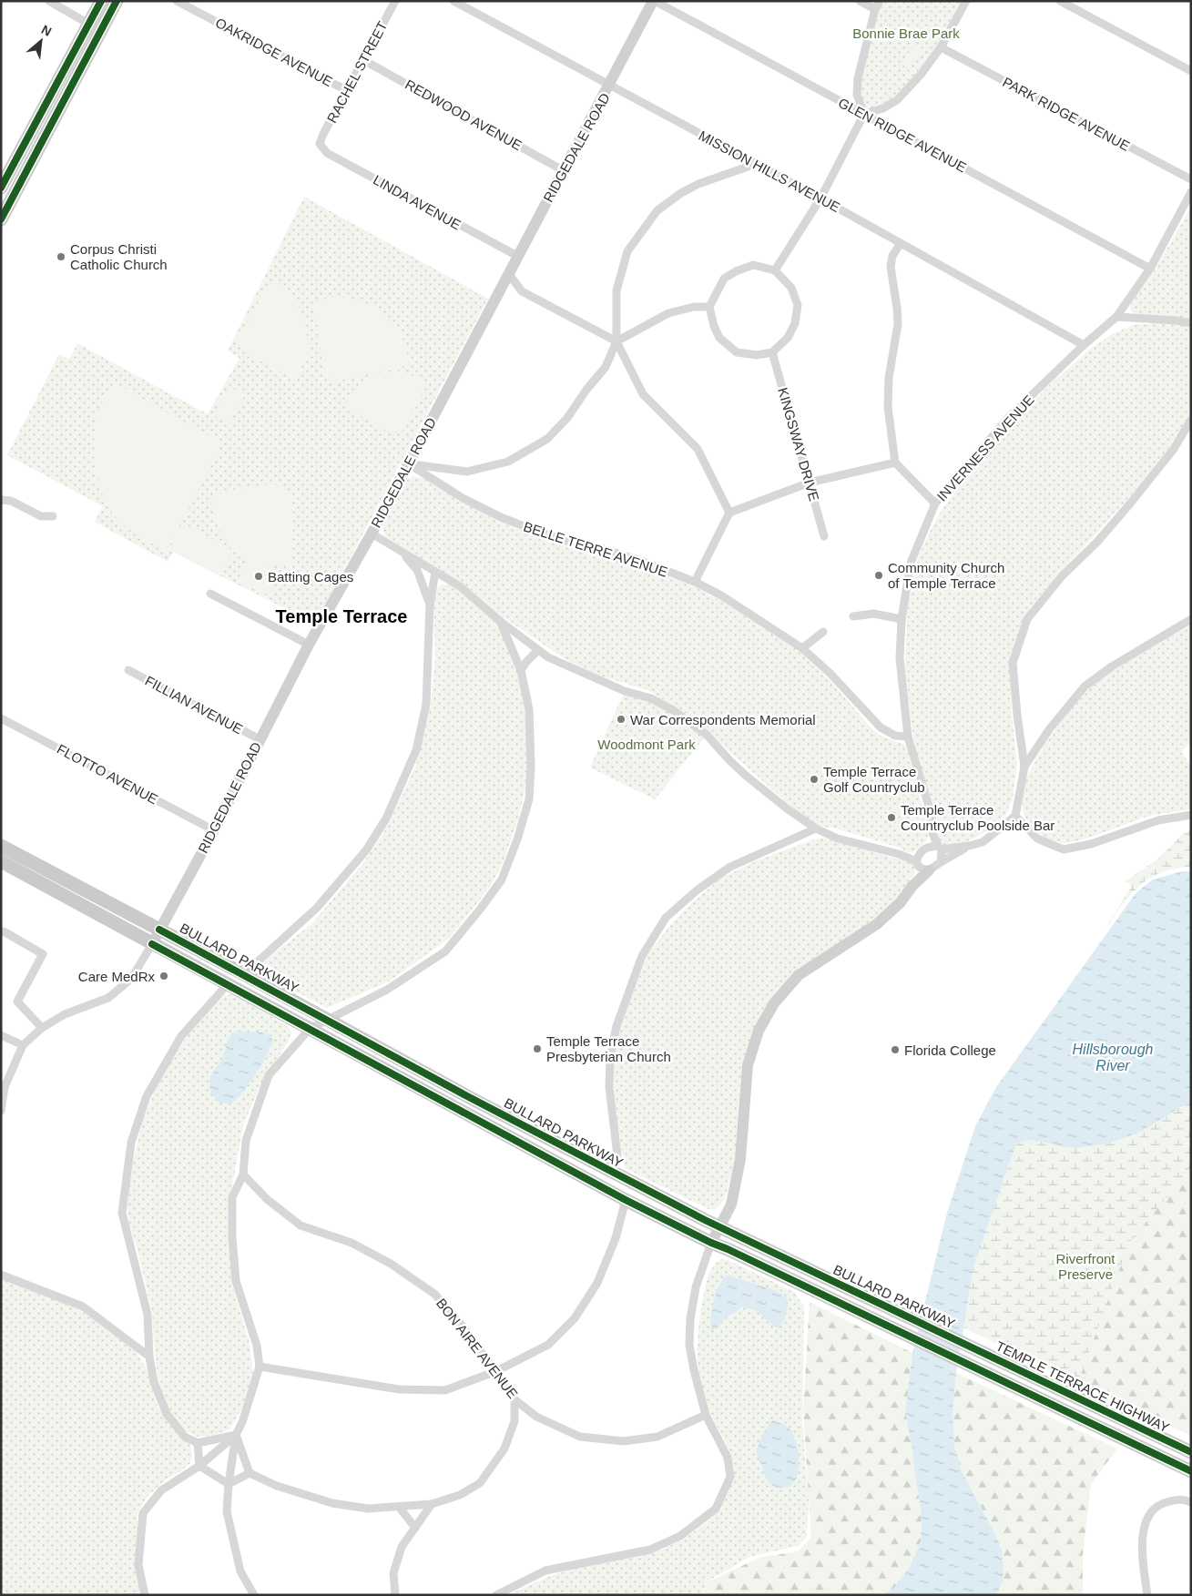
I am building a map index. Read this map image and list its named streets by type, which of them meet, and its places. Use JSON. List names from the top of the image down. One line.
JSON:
{"streets":{"main road":["BULLARD PARKWAY","TEMPLE TERRACE HIGHWAY"],"street":["OAKRIDGE AVENUE","RACHEL STREET","PARK RIDGE AVENUE","REDWOOD AVENUE","GLEN RIDGE AVENUE","RIDGEDALE ROAD","MISSION HILLS AVENUE","LINDA AVENUE","KINGSWAY DRIVE","INVERNESS AVENUE","BELLE TERRE AVENUE","FILLIAN AVENUE","FLOTTO AVENUE","BON AIRE AVENUE"]},"crossings":[["OAKRIDGE AVENUE","RACHEL STREET"],["RACHEL STREET","REDWOOD AVENUE"],["RACHEL STREET","LINDA AVENUE"],["REDWOOD AVENUE","RIDGEDALE ROAD"],["GLEN RIDGE AVENUE","RIDGEDALE ROAD"],["GLEN RIDGE AVENUE","INVERNESS AVENUE"],["RIDGEDALE ROAD","MISSION HILLS AVENUE"],["RIDGEDALE ROAD","LINDA AVENUE"],["RIDGEDALE ROAD","BELLE TERRE AVENUE"],["RIDGEDALE ROAD","FILLIAN AVENUE"],["RIDGEDALE ROAD","FLOTTO AVENUE"],["RIDGEDALE ROAD","BULLARD PARKWAY"],["MISSION HILLS AVENUE","INVERNESS AVENUE"],["INVERNESS AVENUE","BELLE TERRE AVENUE"],["BULLARD PARKWAY","TEMPLE TERRACE HIGHWAY"]],"districts":["Temple Terrace"],"water":["Hillsborough River"],"parks":["Bonnie Brae Park","Woodmont Park","Riverfront Preserve"],"places":["Corpus Christi Catholic Church","Community Church of Temple Terrace","Batting Cages","War Correspondents Memorial","Temple Terrace Golf Countryclub","Temple Terrace Countryclub Poolside Bar","Care MedRx","Temple Terrace Presbyterian Church","Florida College"],"north":"top right"}
